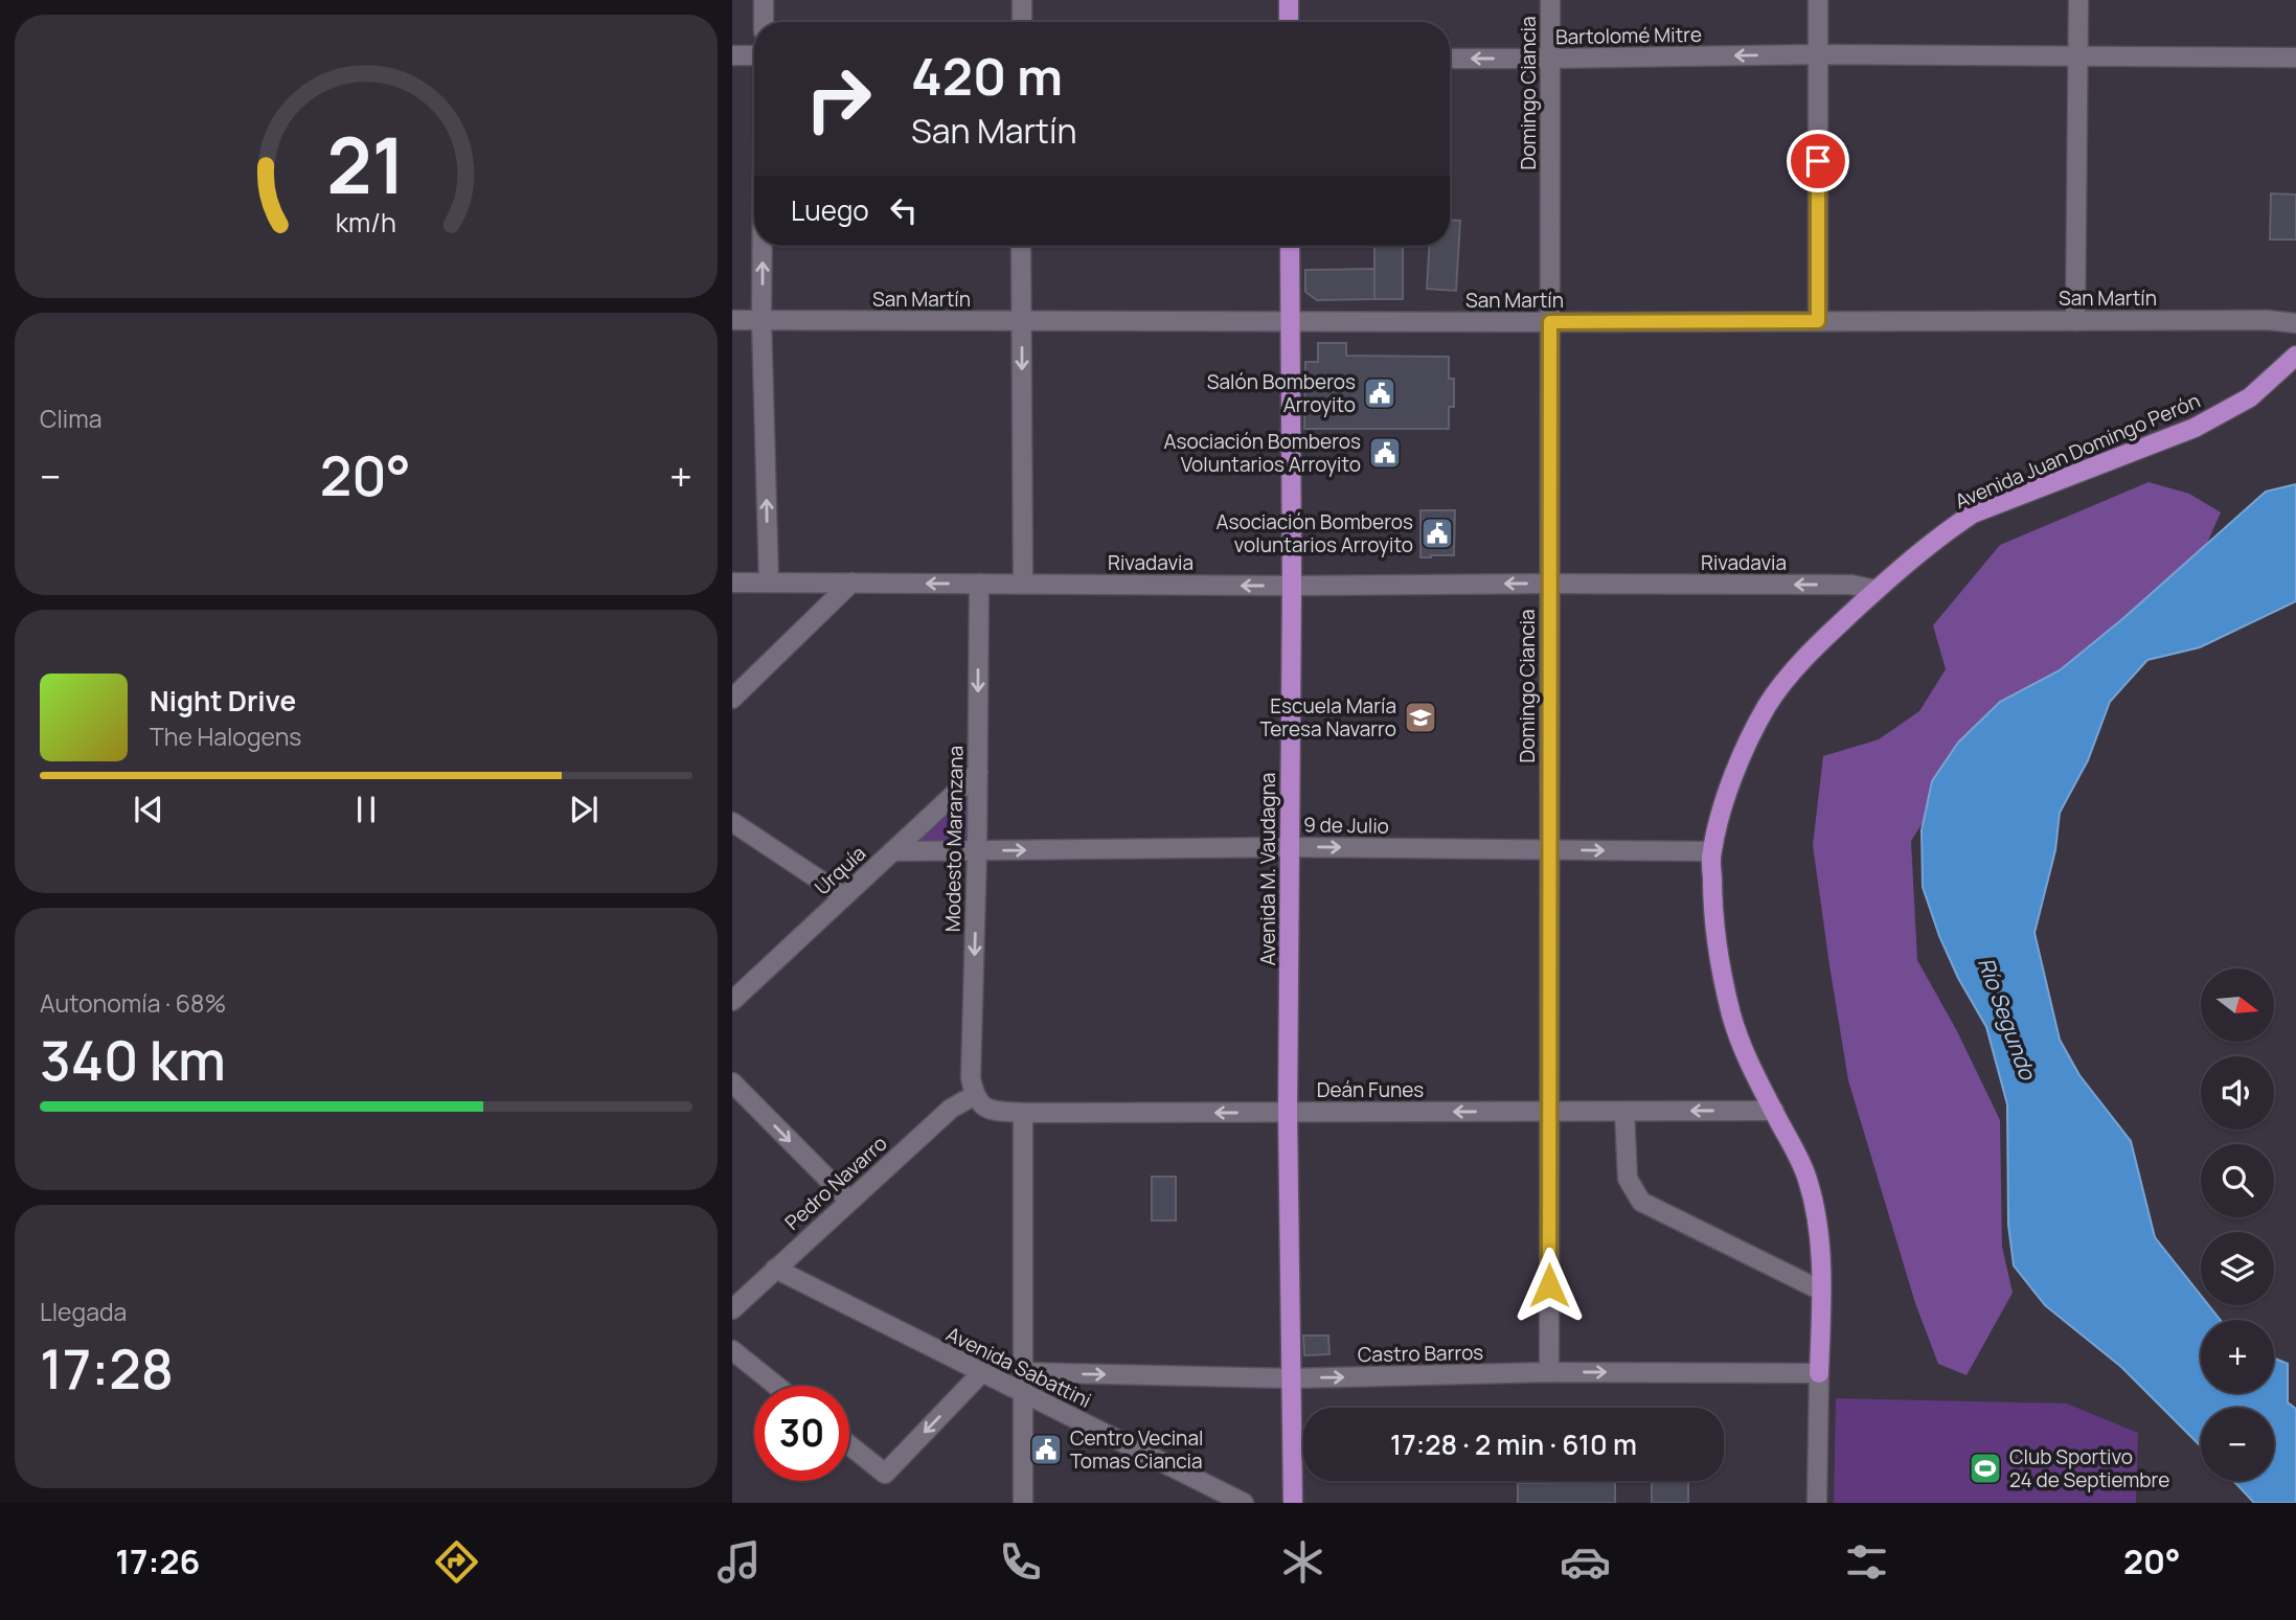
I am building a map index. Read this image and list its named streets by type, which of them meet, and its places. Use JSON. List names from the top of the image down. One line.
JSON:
{"streets":{"main road":["Avenida Juan Domingo Perón","Avenida M. Vaudagna"],"street":["Bartolomé Mitre","Domingo Ciancia","San Martín","Rivadavia","9 de Julio","Modesto Maranzana","Urquía","Deán Funes","Pedro Navarro","Castro Barros","Avenida Sabattini"]},"crossings":[["Bartolomé Mitre","Domingo Ciancia"],["Domingo Ciancia","San Martín"],["Domingo Ciancia","Rivadavia"],["Domingo Ciancia","9 de Julio"],["Domingo Ciancia","Deán Funes"],["Domingo Ciancia","Castro Barros"],["San Martín","Avenida M. Vaudagna"],["Avenida Juan Domingo Perón","Rivadavia"],["Avenida Juan Domingo Perón","9 de Julio"],["Avenida Juan Domingo Perón","Deán Funes"],["Avenida Juan Domingo Perón","Castro Barros"],["Rivadavia","Modesto Maranzana"],["Rivadavia","Avenida M. Vaudagna"],["9 de Julio","Modesto Maranzana"],["9 de Julio","Avenida M. Vaudagna"],["9 de Julio","Urquía"],["Modesto Maranzana","Urquía"],["Modesto Maranzana","Deán Funes"],["Modesto Maranzana","Pedro Navarro"],["Avenida M. Vaudagna","Deán Funes"],["Avenida M. Vaudagna","Castro Barros"],["Deán Funes","Pedro Navarro"],["Pedro Navarro","Avenida Sabattini"]],"one_way":["Bartolomé Mitre","Rivadavia","9 de Julio","Modesto Maranzana","Deán Funes","Castro Barros"],"water":["Río Segundo"],"places":{"public building":["Salón Bomberos Arroyito","Asociación Bomberos Voluntarios Arroyito","Asociación Bomberos voluntarios Arroyito","Centro Vecinal Tomas Ciancia"],"school or university":["Escuela María Teresa Navarro"],"sports":["Club Sportivo 24 de Septiembre"]},"north":"right","page":{"turn":["420 m","San Martín"],"then":"Luego","tile":["Clima",["Autonomía · 68%","340 km"],["Llegada","17:28"]],"heat":["−","20°","+"],"song":["Night Drive","The Halogens"],"map_buttons":["+","−"],"limit":"30","trip":"17:28 · 2 min · 610 m","tabs":["17:26","20°"],"gauge":["21","km/h"]}}
